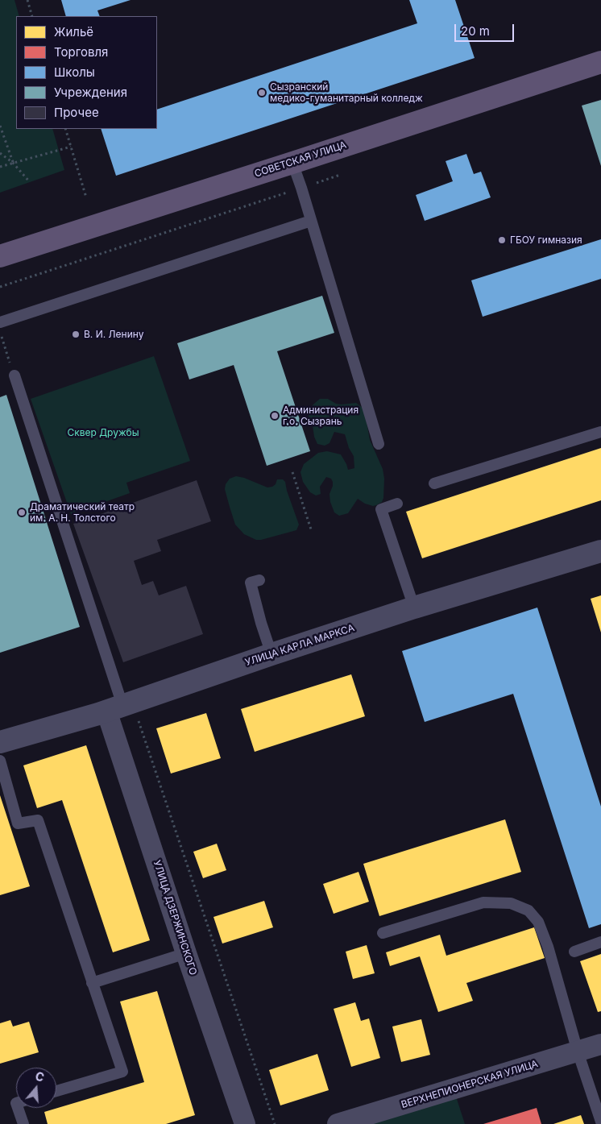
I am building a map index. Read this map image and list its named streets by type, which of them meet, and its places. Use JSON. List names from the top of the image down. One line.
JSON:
{"streets":{"main road":["СОВЕТСКАЯ УЛИЦА"],"street":["УЛИЦА КАРЛА МАРКСА","УЛИЦА ДЗЕРЖИНСКОГО","ВЕРХНЕПИОНЕРСКАЯ УЛИЦА"]},"crossings":[["УЛИЦА КАРЛА МАРКСА","УЛИЦА ДЗЕРЖИНСКОГО"]],"parks":["Сквер Дружбы"],"places":["Сызранский медико-гуманитарный колледж","ГБОУ гимназия","В. И. Ленину","Администрация г.о. Сызрань","Драматический театр им. А. Н. Толстого"],"legend":["Жильё","Торговля","Школы","Учреждения","Прочее"],"scale_bar":"20 m","north":"top"}
